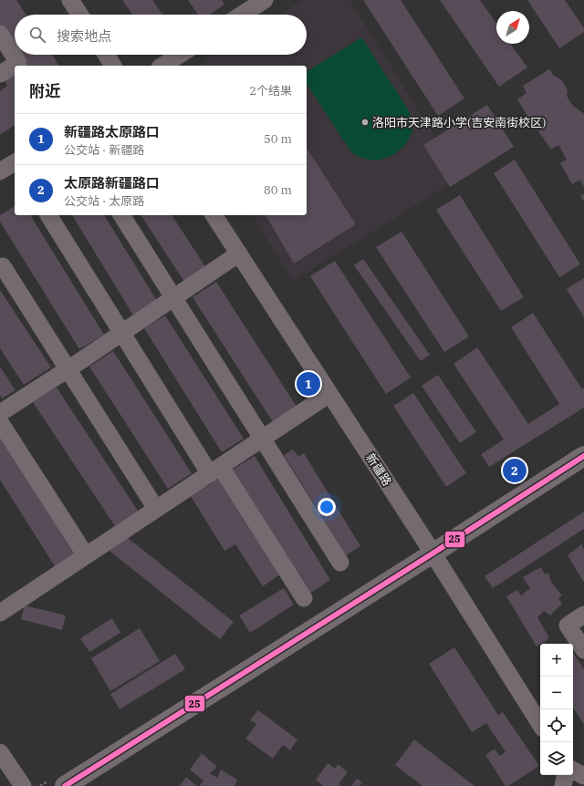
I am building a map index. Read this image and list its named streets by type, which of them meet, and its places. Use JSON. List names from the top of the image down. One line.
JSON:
{"streets":{"street":["新疆路"]},"places":["洛阳市天津路小学(吉安南街校区)"],"lines":["transit line 25"],"north":"top right","page":{"search":"搜索地点","heading":["附近","2个结果"],"list":[{"mark":"1","name":"新疆路太原路口","note":"公交站 · 新疆路","value":"50 m"},{"mark":"2","name":"太原路新疆路口","note":"公交站 · 太原路","value":"80 m"}],"pins":["1","2"],"map_buttons":["+","−"]}}
